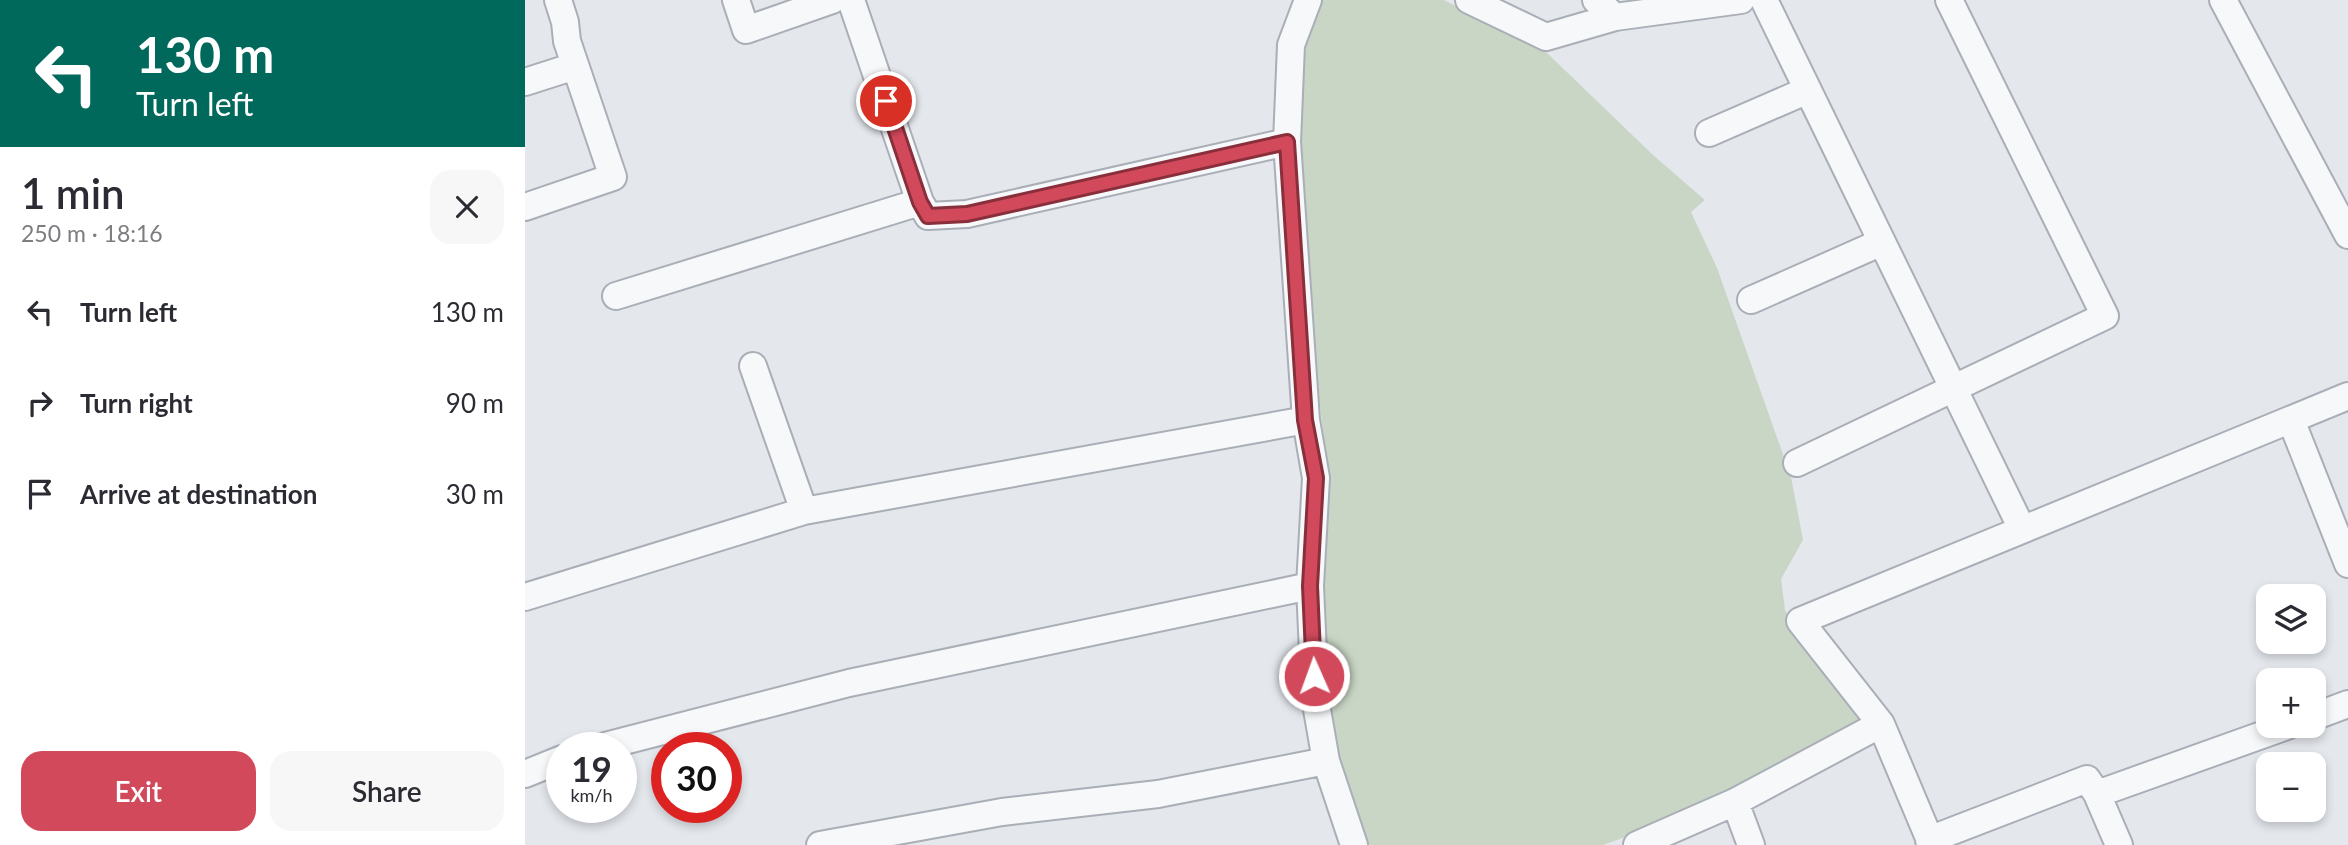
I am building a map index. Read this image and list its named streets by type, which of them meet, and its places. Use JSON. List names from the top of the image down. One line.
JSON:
{"page":{"turn":["130 m","Turn left"],"heading":["1 min","250 m · 18:16"],"list":[{"name":"Turn left","value":"130 m"},{"name":"Turn right","value":"90 m"},{"name":"Arrive at destination","value":"30 m"}],"map_buttons":["+","−"],"speed":"19 km/h","limit":"30","buttons":["Exit","Share"]}}
